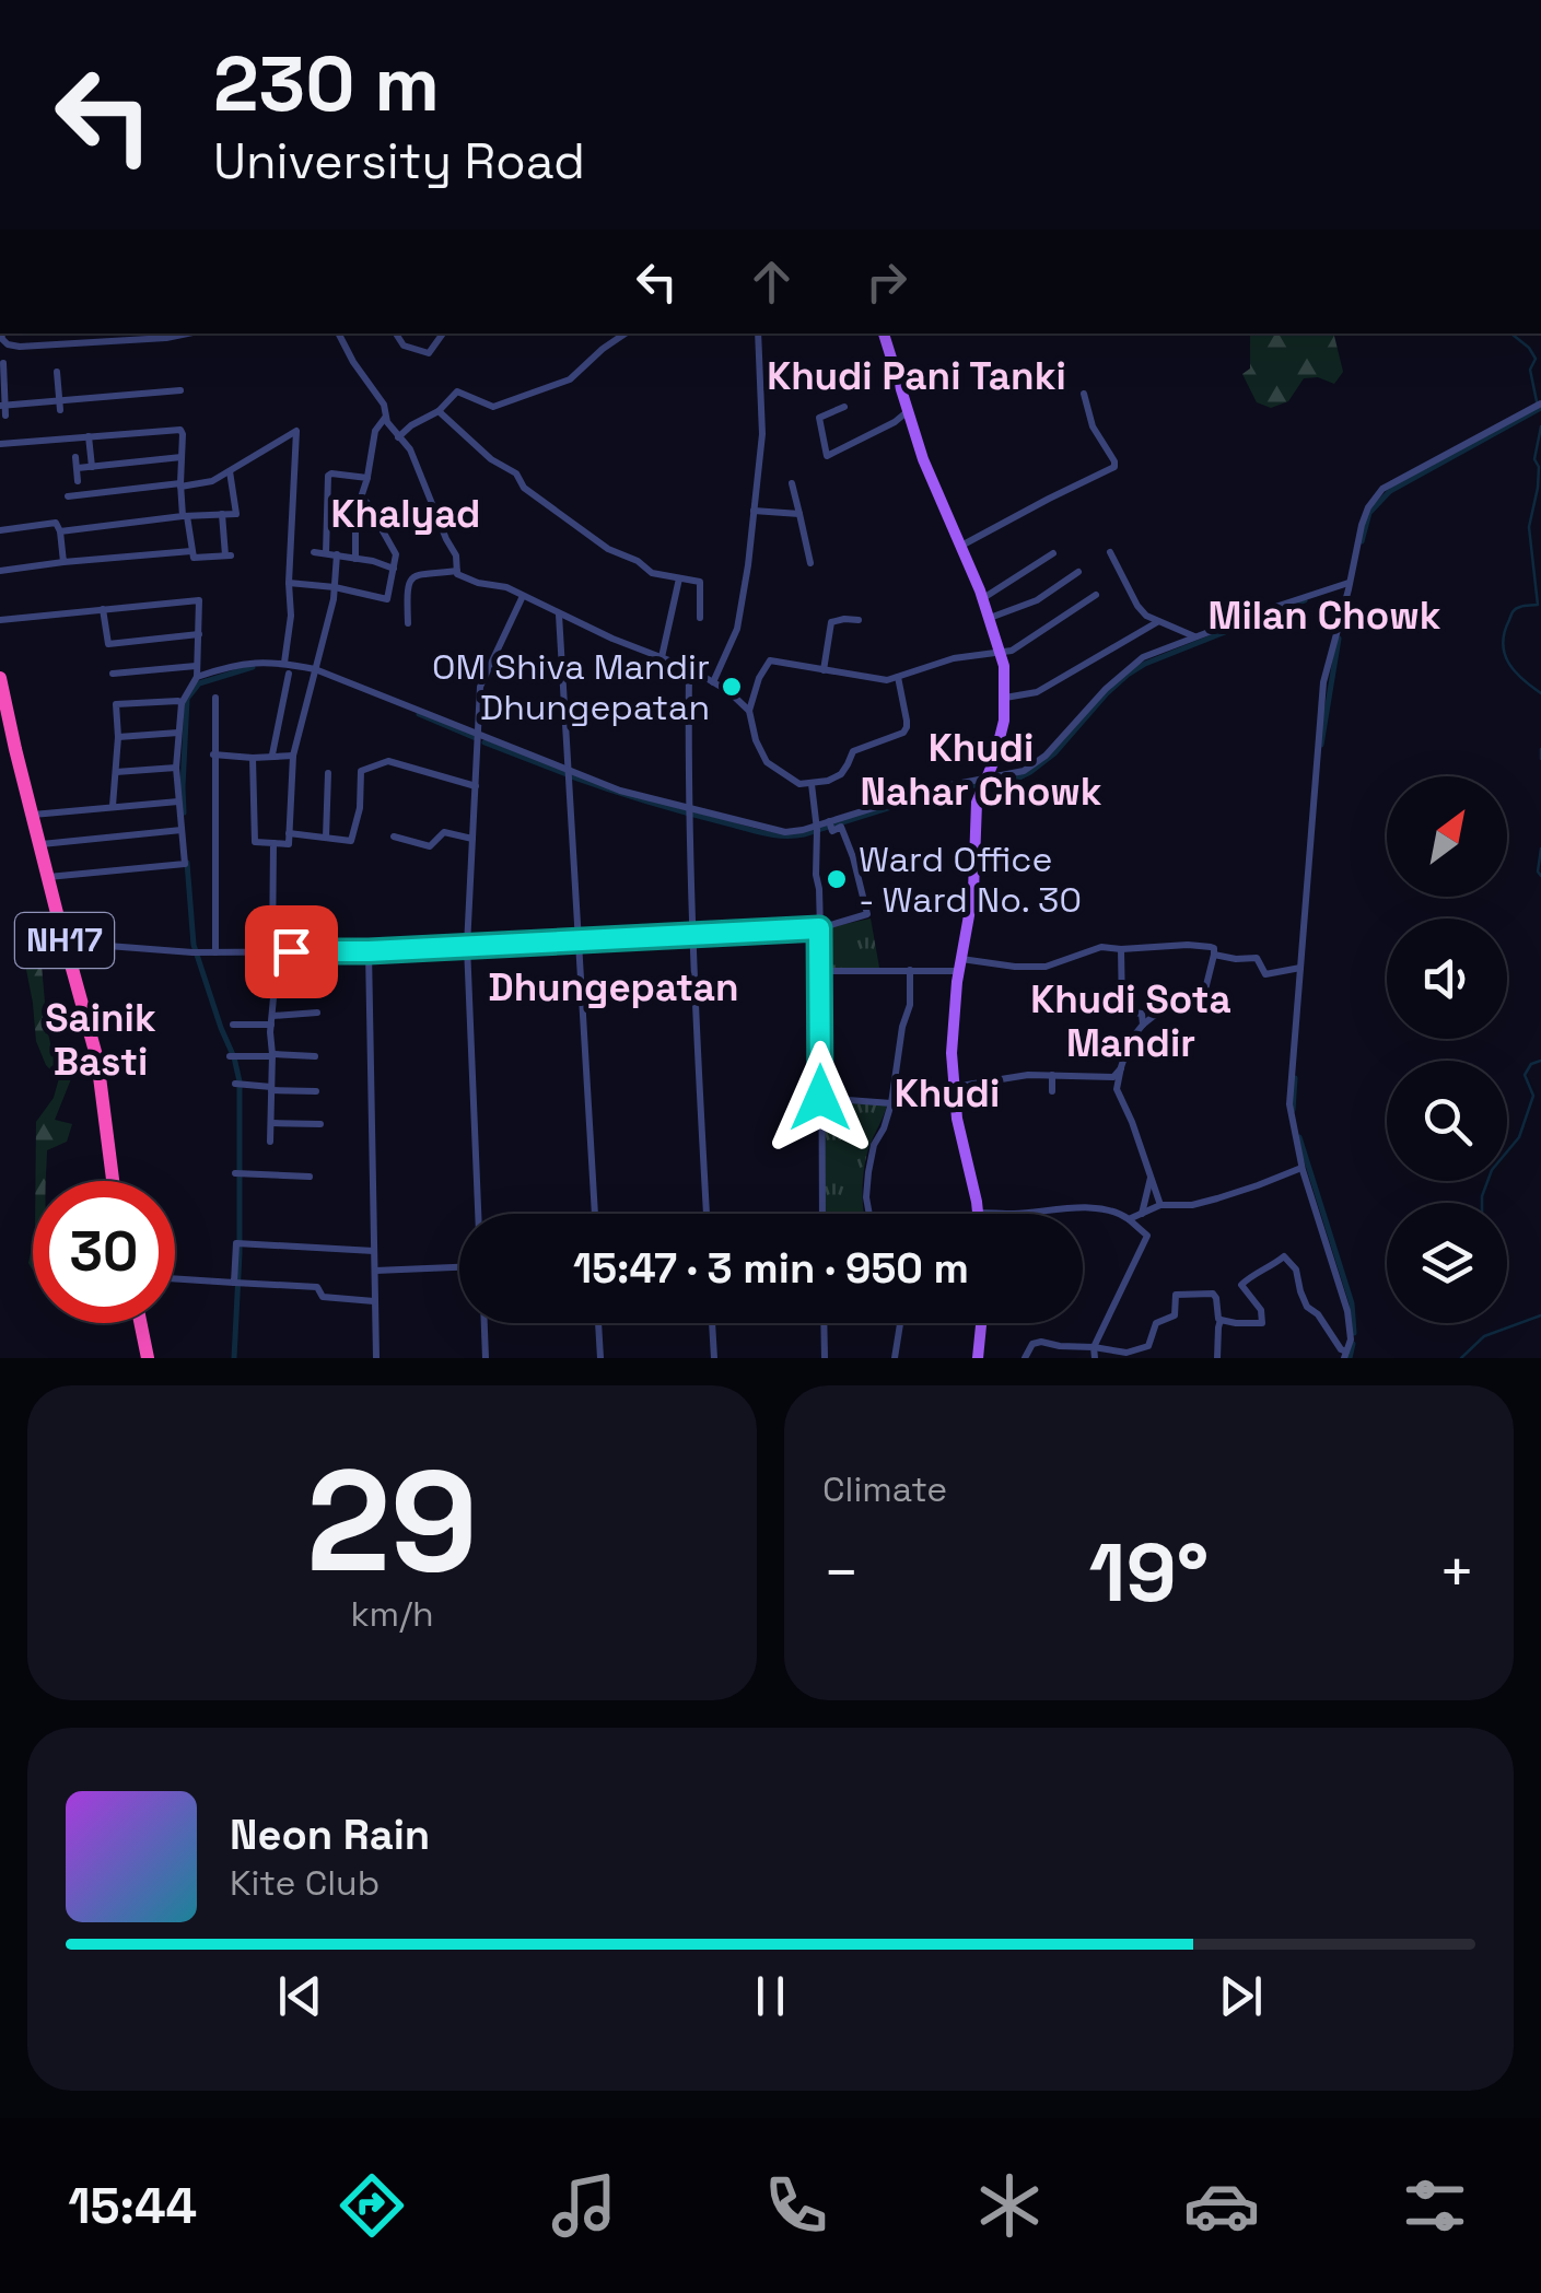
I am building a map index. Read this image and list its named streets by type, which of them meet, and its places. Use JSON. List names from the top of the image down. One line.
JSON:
{"streets":{"highway":["NH17"]},"districts":["Khudi Pani Tanki","Khalyad","Milan Chowk","Khudi Nahar Chowk","Dhungepatan","Khudi Sota Mandir","Sainik Basti","Khudi"],"places":["OM Shiva Mandir Dhungepatan","Ward Office - Ward No. 30"],"north":"top right","page":{"turn":["230 m","University Road"],"limit":"30","trip":"15:47 · 3 min · 950 m","tile":[["29","km/h"],"Climate"],"heat":["−","19°","+"],"song":["Neon Rain","Kite Club"],"tabs":"15:44"}}
